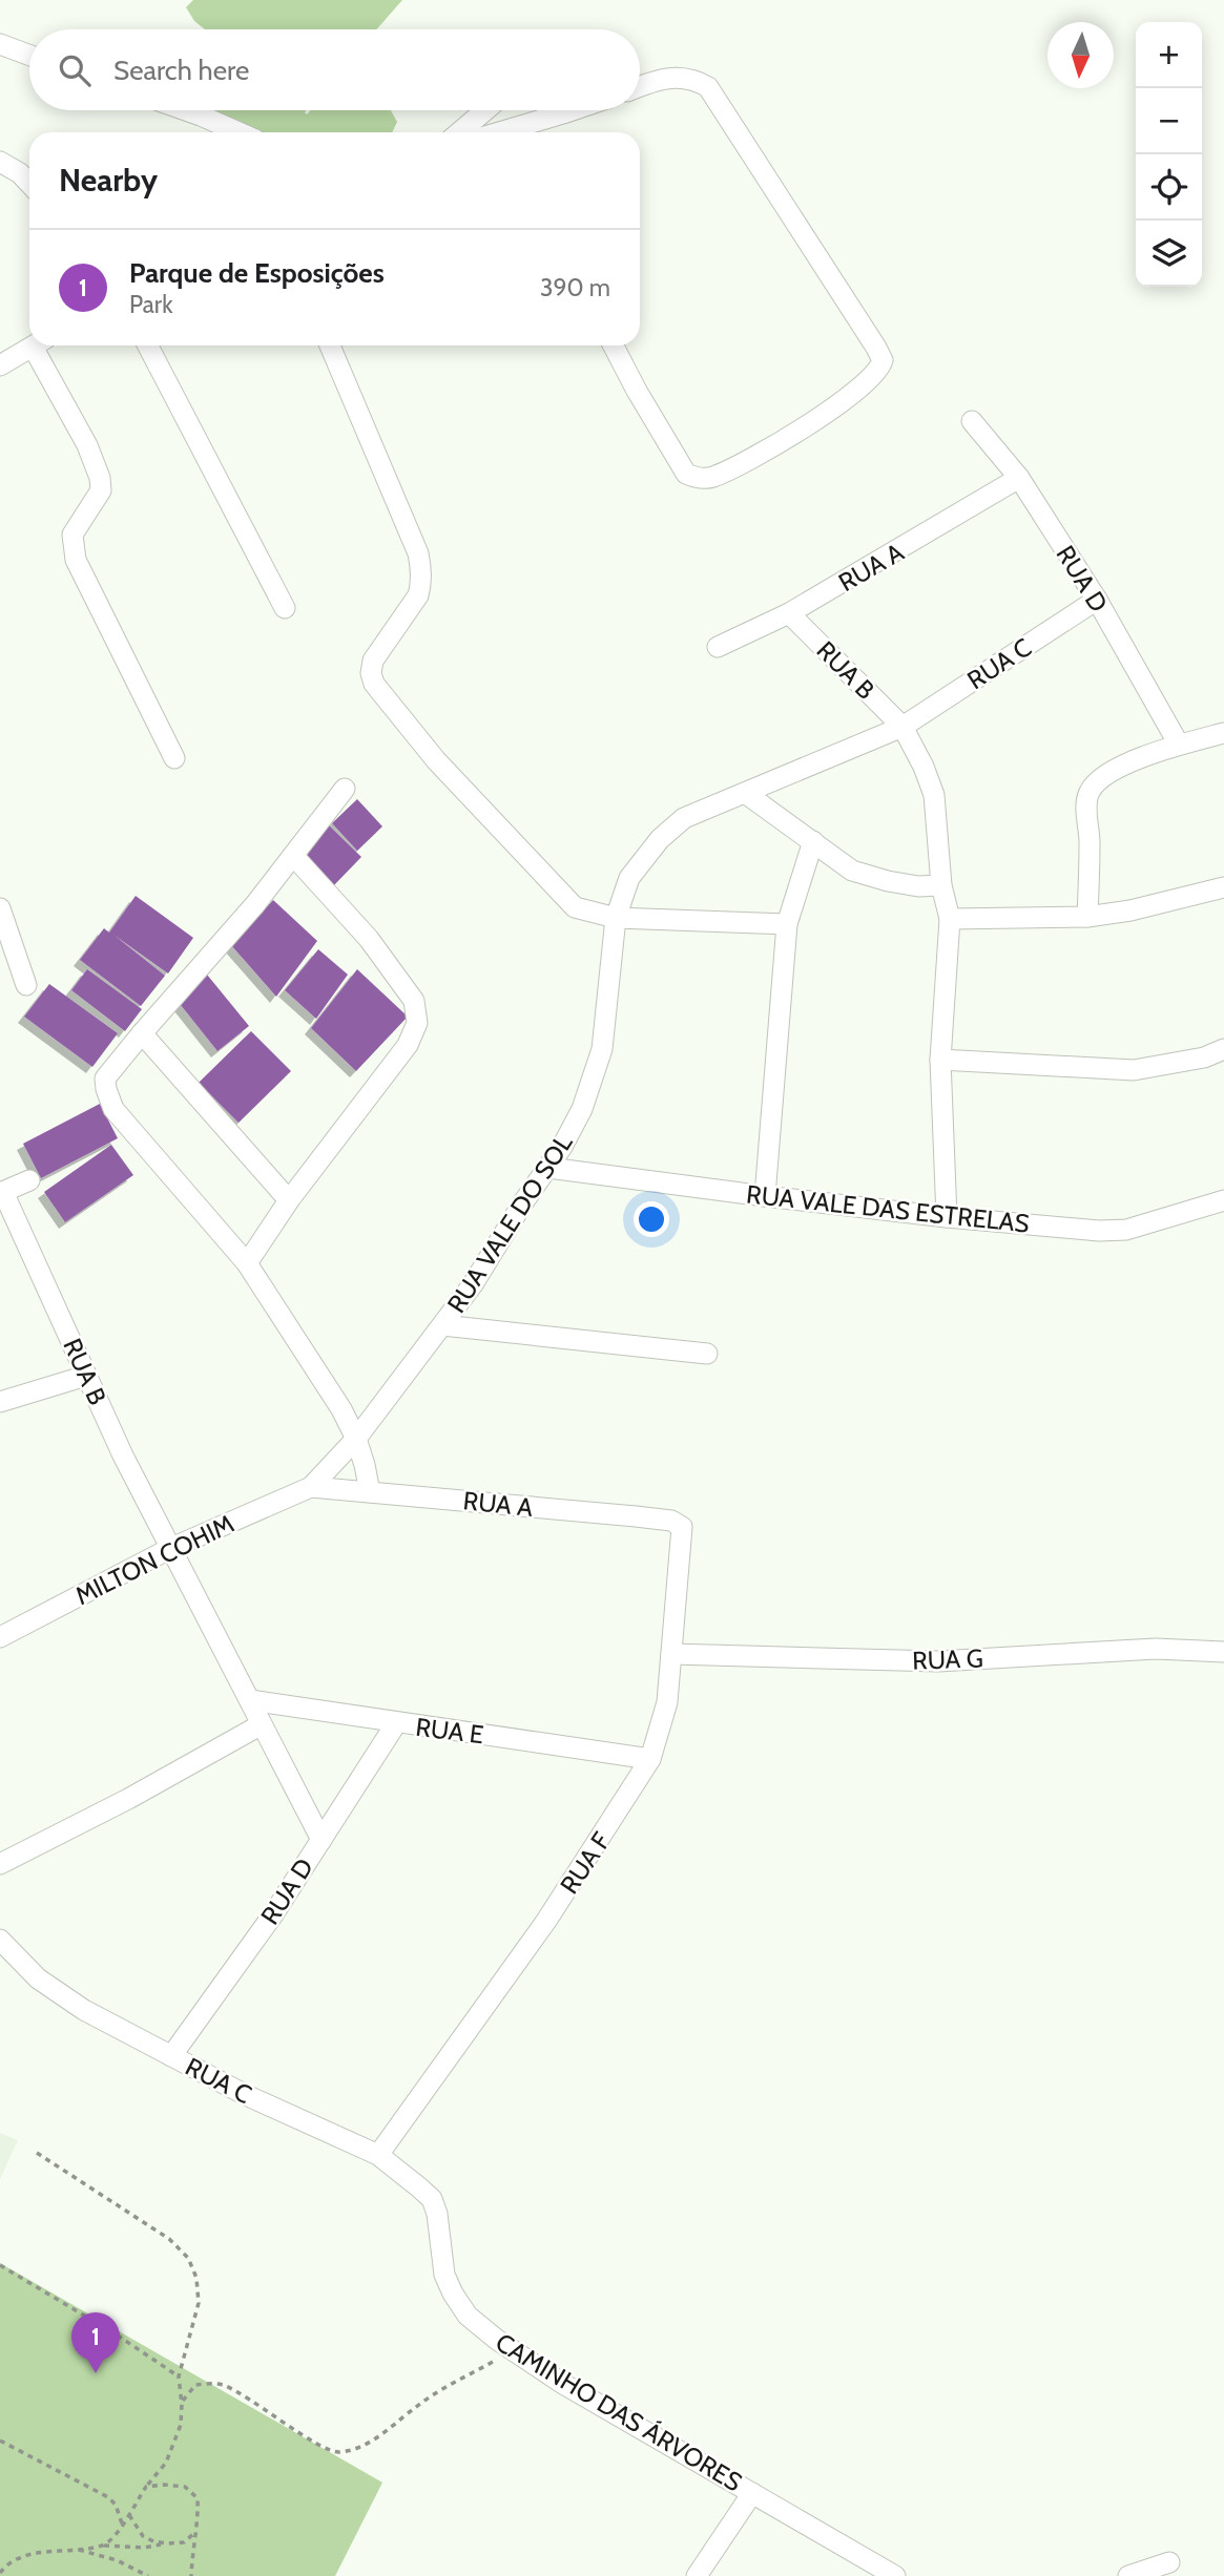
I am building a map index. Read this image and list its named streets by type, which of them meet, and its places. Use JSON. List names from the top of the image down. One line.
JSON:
{"streets":{"street":["RUA A","RUA D","RUA C","RUA B","RUA VALE DAS ESTRELAS","RUA VALE DO SOL","MILTON COHIM","RUA G","RUA E","RUA F","CAMINHO DAS ÁRVORES"]},"crossings":[["RUA A","RUA D"],["RUA A","RUA B"],["RUA A","RUA VALE DO SOL"],["RUA A","MILTON COHIM"],["RUA A","RUA F"],["RUA D","RUA C"],["RUA D","RUA B"],["RUA D","RUA E"],["RUA C","RUA B"],["RUA C","RUA VALE DO SOL"],["RUA C","RUA F"],["RUA C","CAMINHO DAS ÁRVORES"],["RUA B","RUA VALE DAS ESTRELAS"],["RUA B","MILTON COHIM"],["RUA B","RUA E"],["RUA VALE DAS ESTRELAS","RUA VALE DO SOL"],["RUA VALE DO SOL","MILTON COHIM"],["RUA G","RUA F"],["RUA E","RUA F"]],"north":"bottom","page":{"map_buttons":["+","−"],"search":"Search here","heading":"Nearby","list":[{"mark":"1","name":"Parque de Esposições","note":"Park","value":"390 m"}],"pins":"1"}}
